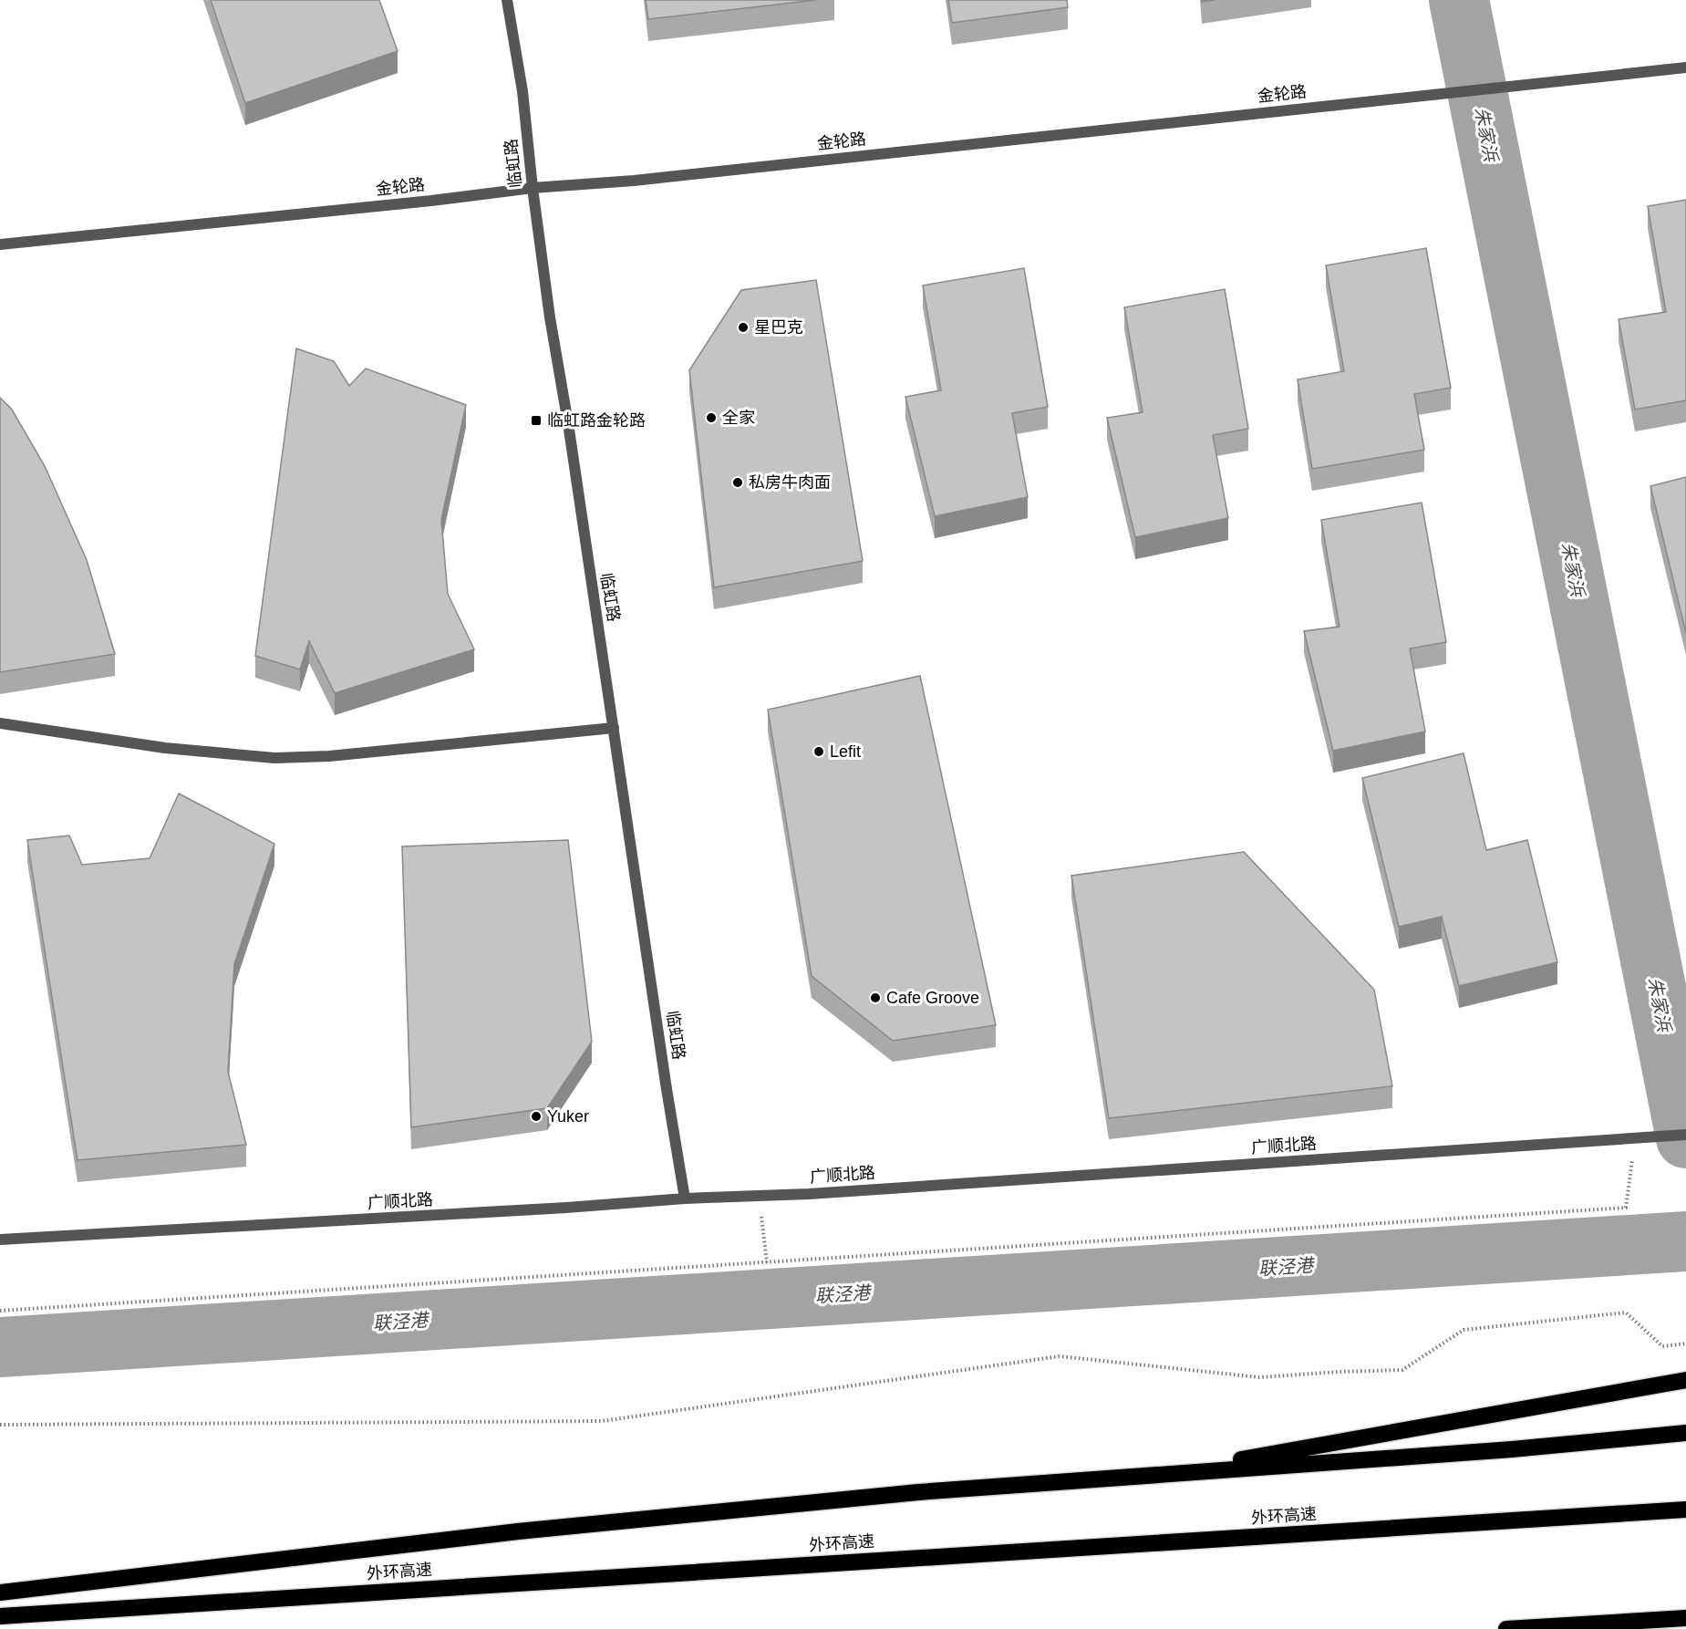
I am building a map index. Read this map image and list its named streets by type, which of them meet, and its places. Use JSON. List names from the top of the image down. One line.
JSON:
{"streets":{"highway":["外环高速"],"street":["金轮路","临虹路","广顺北路"]},"crossings":[["金轮路","临虹路"],["临虹路","广顺北路"]],"water":["朱家浜","联泾港"],"places":{"other":["星巴克","全家","私房牛肉面","Lefit","Cafe Groove","Yuker"],"transit":["临虹路金轮路"]}}
